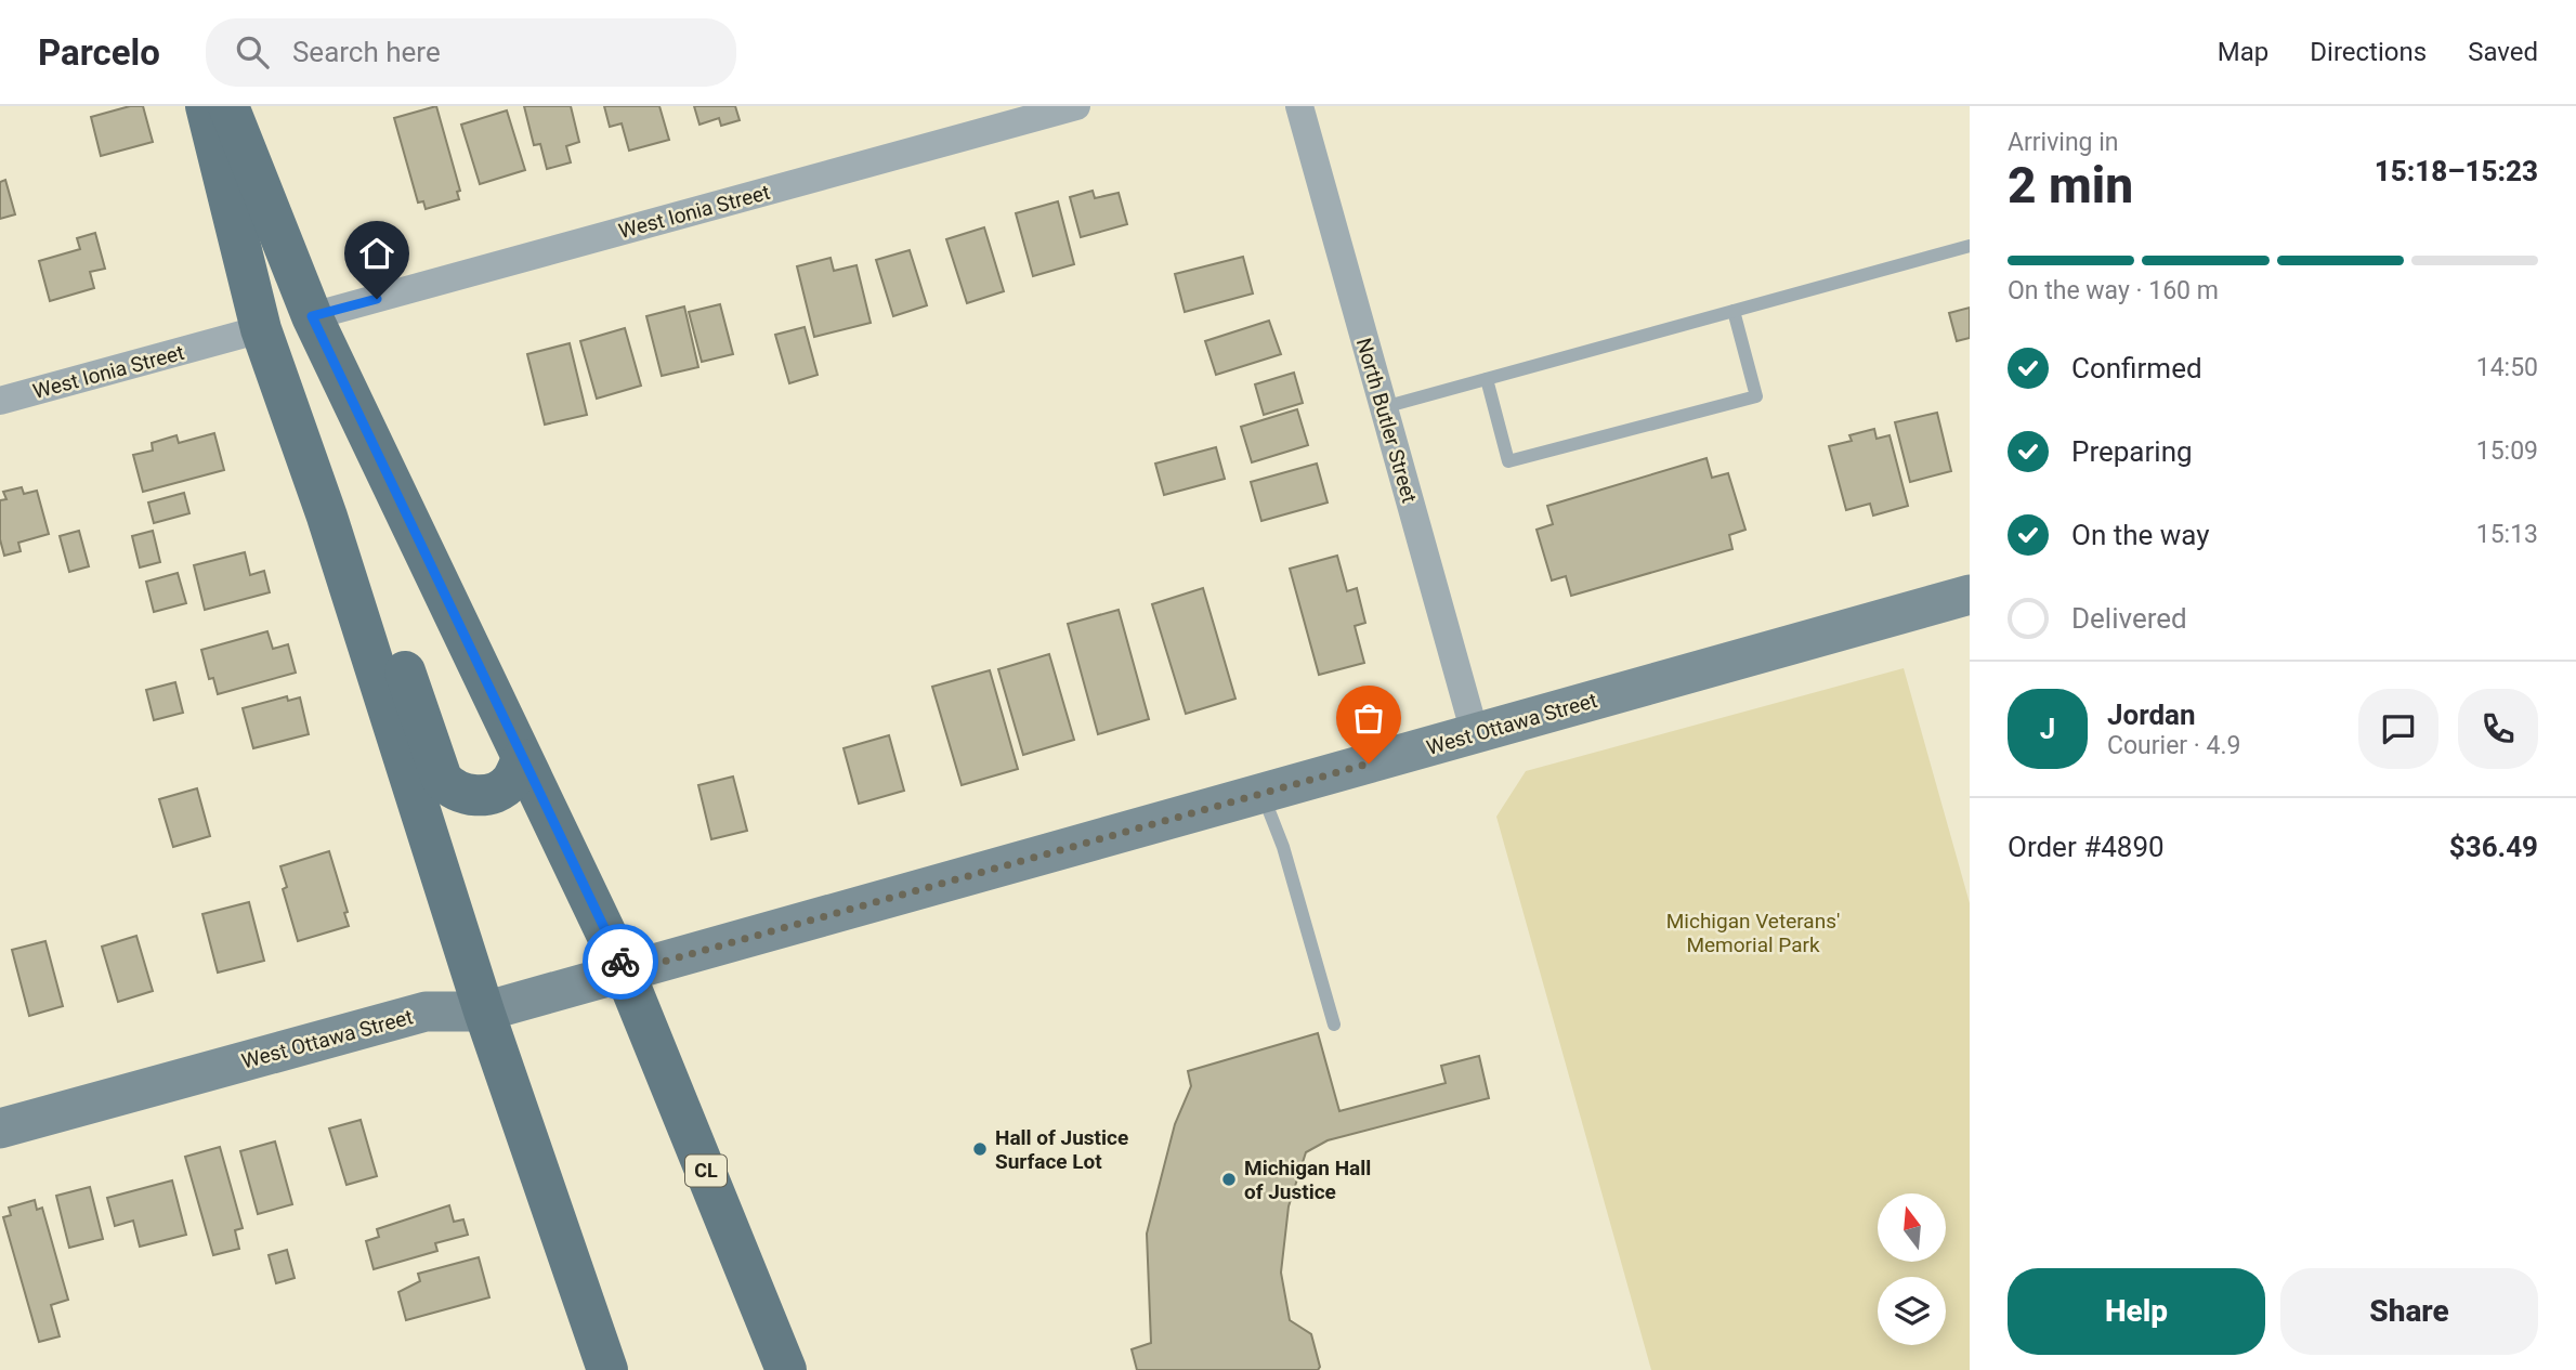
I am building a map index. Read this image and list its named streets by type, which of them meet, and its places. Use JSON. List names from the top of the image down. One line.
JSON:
{"streets":{"main road":["West Ottawa Street","CL"],"street":["West Ionia Street","North Butler Street"]},"crossings":[["North Butler Street","West Ottawa Street"],["West Ottawa Street","CL"]],"parks":["Michigan Veterans' Memorial Park"],"places":["Hall of Justice Surface Lot","Michigan Hall of Justice"],"north":"top","page":{"header":"Parcelo","search":"Search here","nav":["Map","Directions","Saved"],"heading":["2 min","Arriving in","15:18–15:23"],"panel":["Jordan","Courier · 4.9","Order #4890","$36.49"],"bar":"On the way · 160 m","list":[["Confirmed","14:50"],["Preparing","15:09"],["On the way","15:13"],"Delivered"],"round":"J","buttons":["Help","Share"]}}
